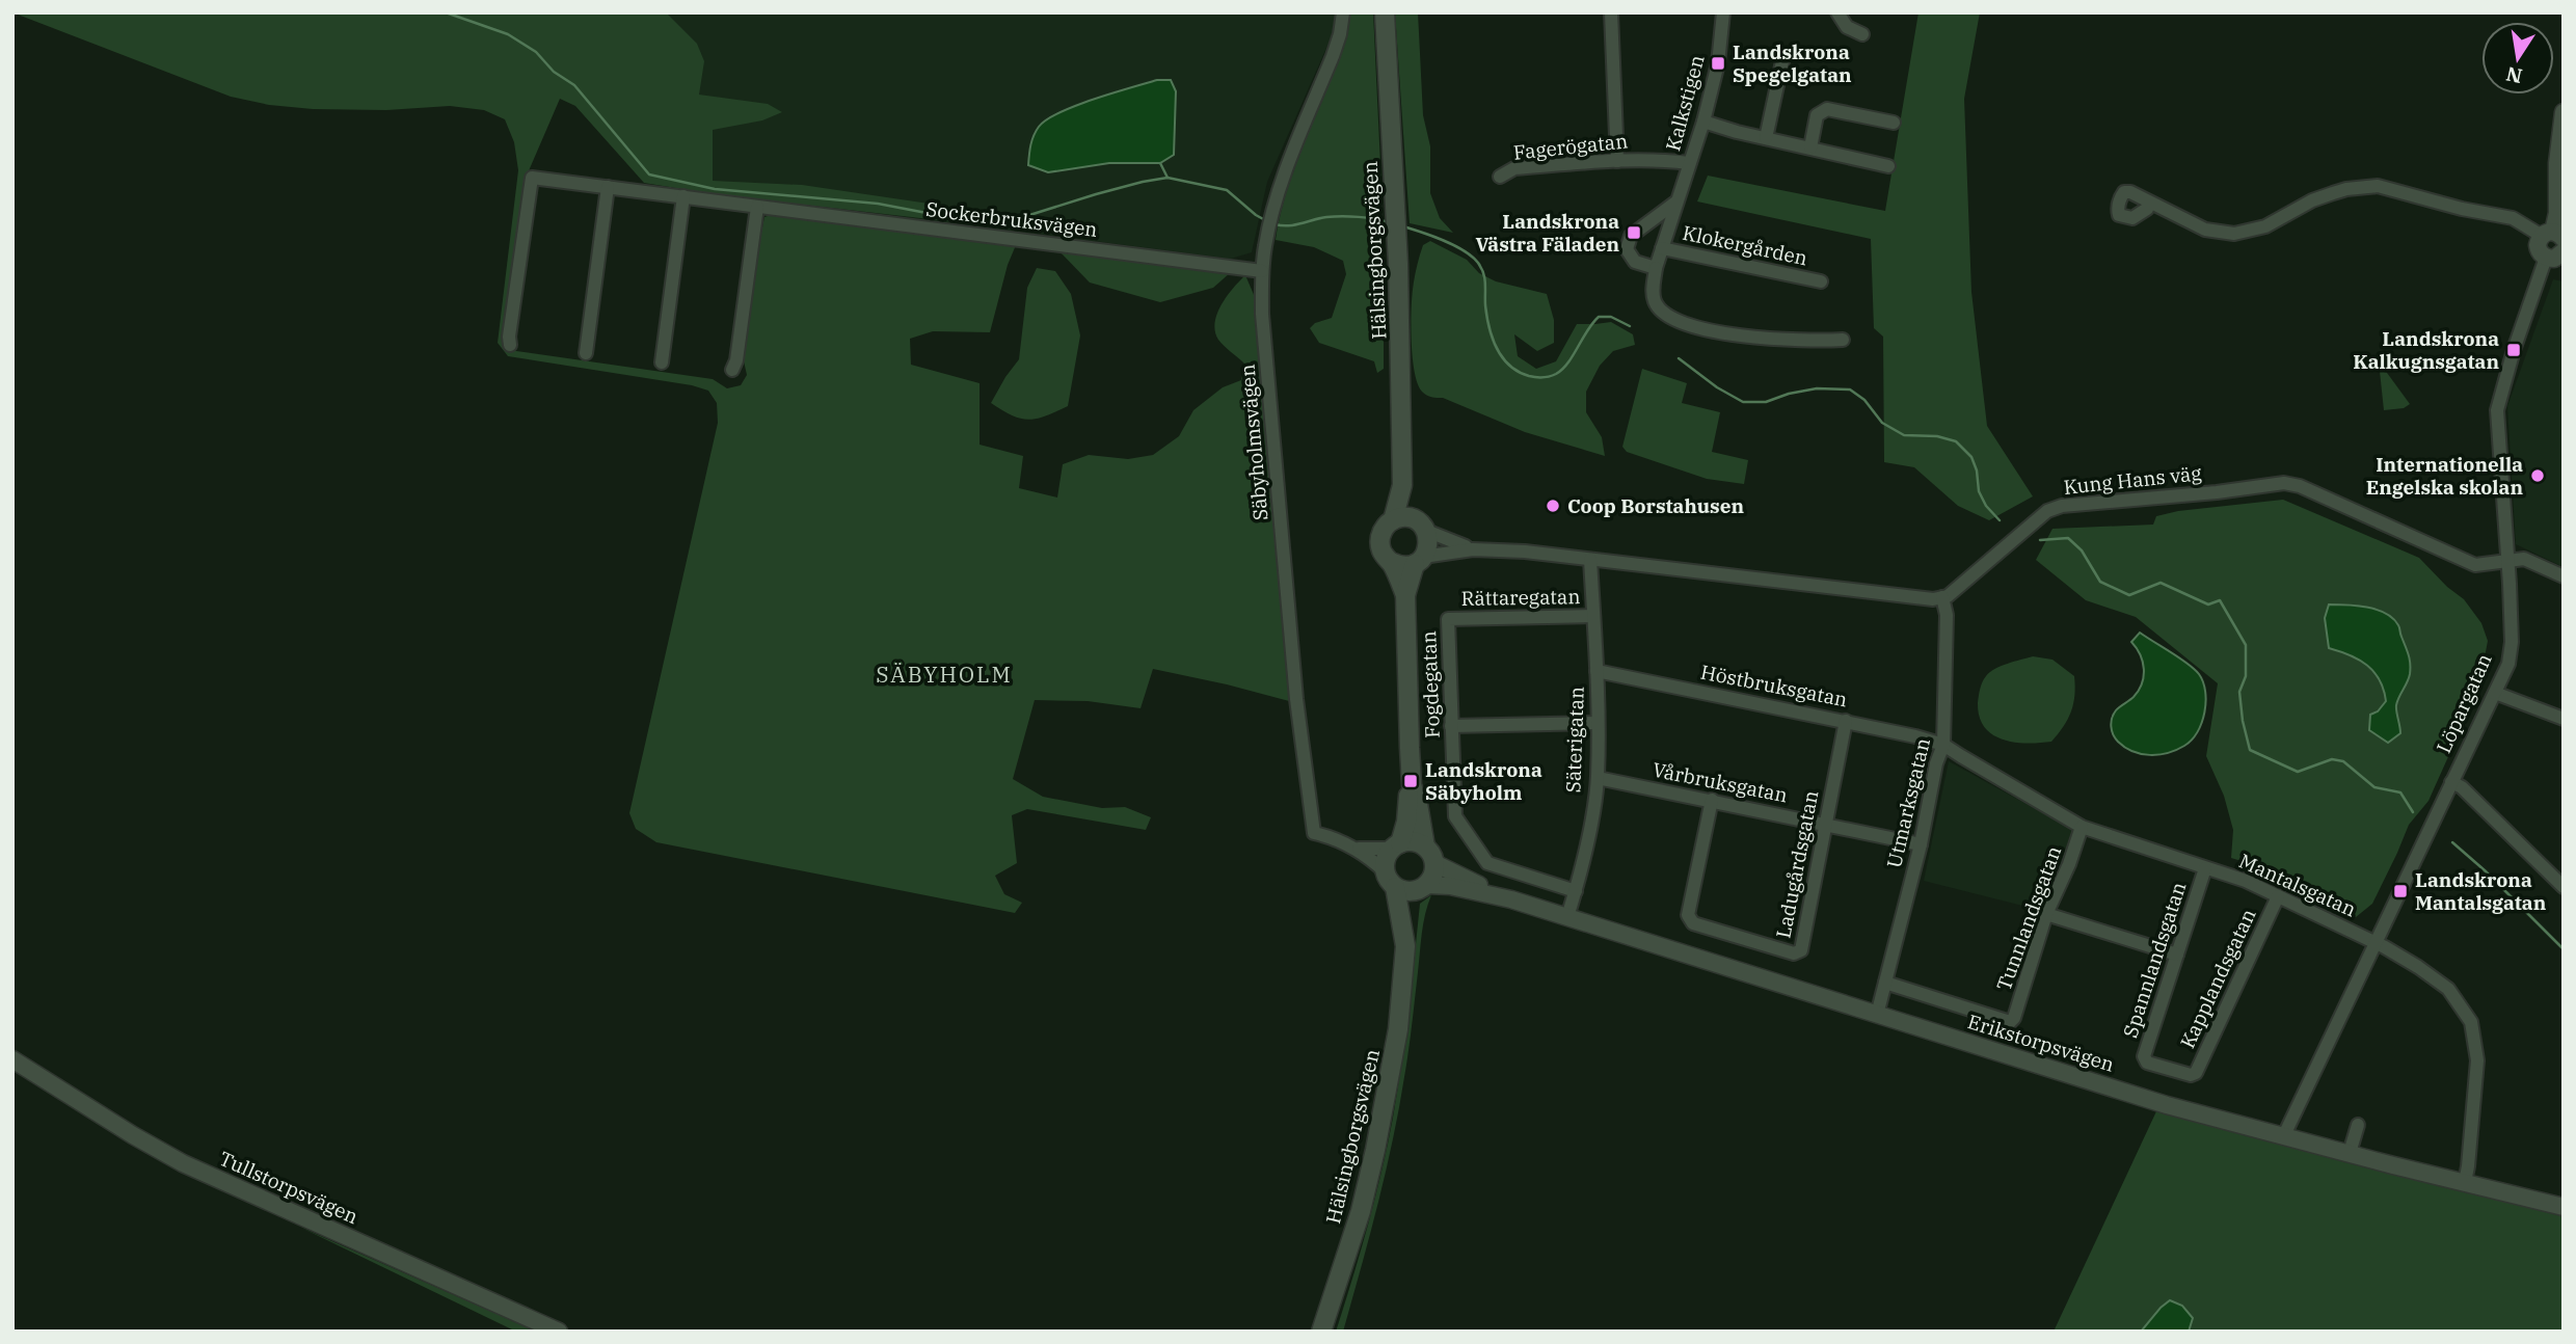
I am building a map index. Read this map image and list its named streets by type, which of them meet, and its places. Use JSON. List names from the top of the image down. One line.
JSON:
{"streets":{"main road":["Hälsingborgsvägen"],"street":["Kalkstigen","Fagerögatan","Sockerbruksvägen","Klokergården","Säbyholmsvägen","Kung Hans väg","Rättaregatan","Fogdegatan","Höstbruksgatan","Löpargatan","Säterigatan","Vårbruksgatan","Utmarksgatan","Ladugårdsgatan","Mantalsgatan","Tunnlandsgatan","Spannlandsgatan","Kapplandsgatan","Erikstorpsvägen","Tullstorpsvägen"]},"crossings":[["Kalkstigen","Fagerögatan"],["Kalkstigen","Klokergården"],["Sockerbruksvägen","Säbyholmsvägen"],["Hälsingborgsvägen","Säbyholmsvägen"],["Hälsingborgsvägen","Erikstorpsvägen"],["Säbyholmsvägen","Erikstorpsvägen"],["Kung Hans väg","Löpargatan"],["Kung Hans väg","Utmarksgatan"],["Rättaregatan","Fogdegatan"],["Rättaregatan","Säterigatan"],["Fogdegatan","Säterigatan"],["Höstbruksgatan","Säterigatan"],["Höstbruksgatan","Utmarksgatan"],["Höstbruksgatan","Ladugårdsgatan"],["Höstbruksgatan","Mantalsgatan"],["Löpargatan","Mantalsgatan"],["Löpargatan","Erikstorpsvägen"],["Säterigatan","Vårbruksgatan"],["Säterigatan","Erikstorpsvägen"],["Vårbruksgatan","Utmarksgatan"],["Vårbruksgatan","Ladugårdsgatan"],["Utmarksgatan","Mantalsgatan"],["Utmarksgatan","Tunnlandsgatan"],["Utmarksgatan","Erikstorpsvägen"],["Mantalsgatan","Tunnlandsgatan"],["Mantalsgatan","Spannlandsgatan"],["Mantalsgatan","Kapplandsgatan"],["Mantalsgatan","Erikstorpsvägen"],["Spannlandsgatan","Kapplandsgatan"]],"districts":["SÄBYHOLM"],"places":{"transit":["Landskrona Spegelgatan","Landskrona Västra Fäladen","Landskrona Kalkugnsgatan","Landskrona Säbyholm","Landskrona Mantalsgatan"],"other":["Internationella Engelska skolan","Coop Borstahusen"]},"north":"bottom"}
